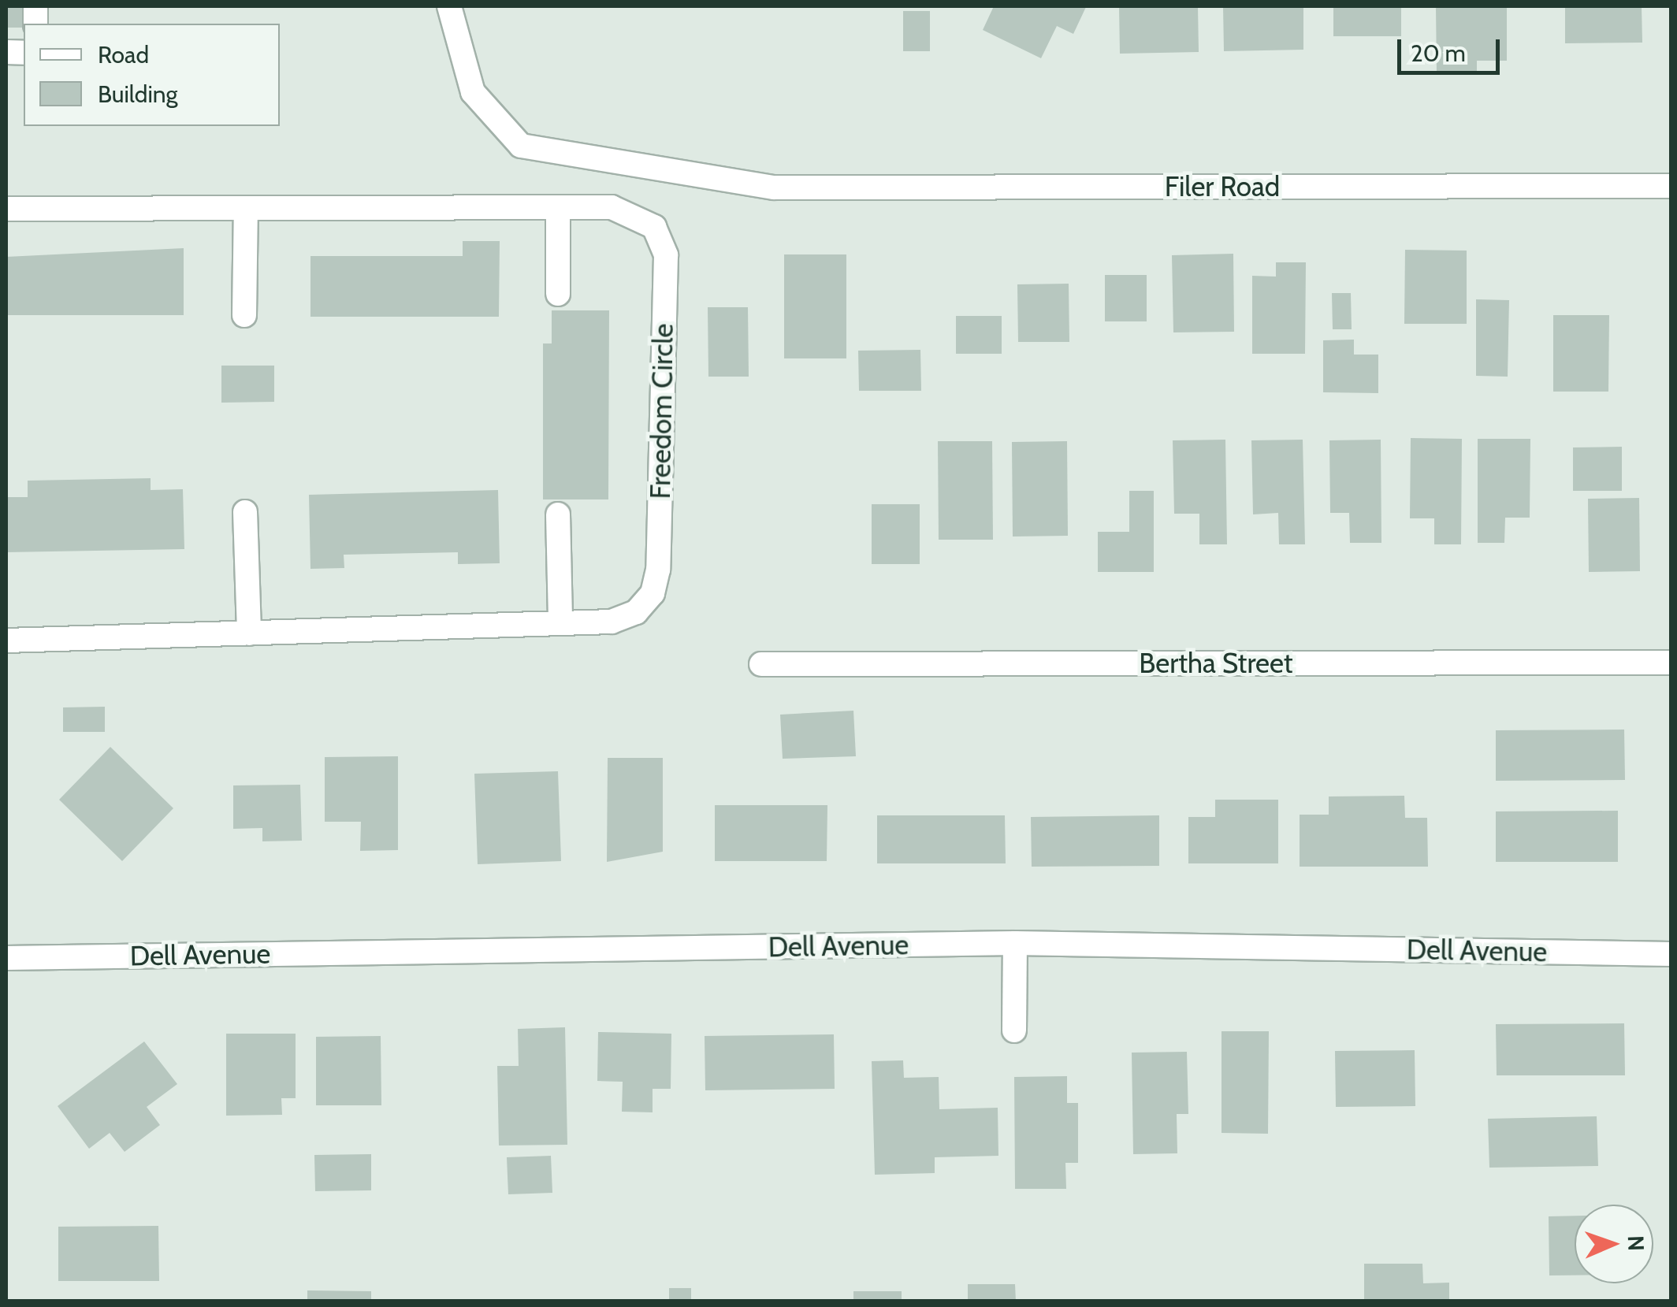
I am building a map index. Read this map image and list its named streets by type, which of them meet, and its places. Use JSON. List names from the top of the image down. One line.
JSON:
{"streets":{"street":["Filer Road","Freedom Circle","Bertha Street","Dell Avenue"]},"legend":["Road","Building"],"scale_bar":"20 m","north":"right"}
